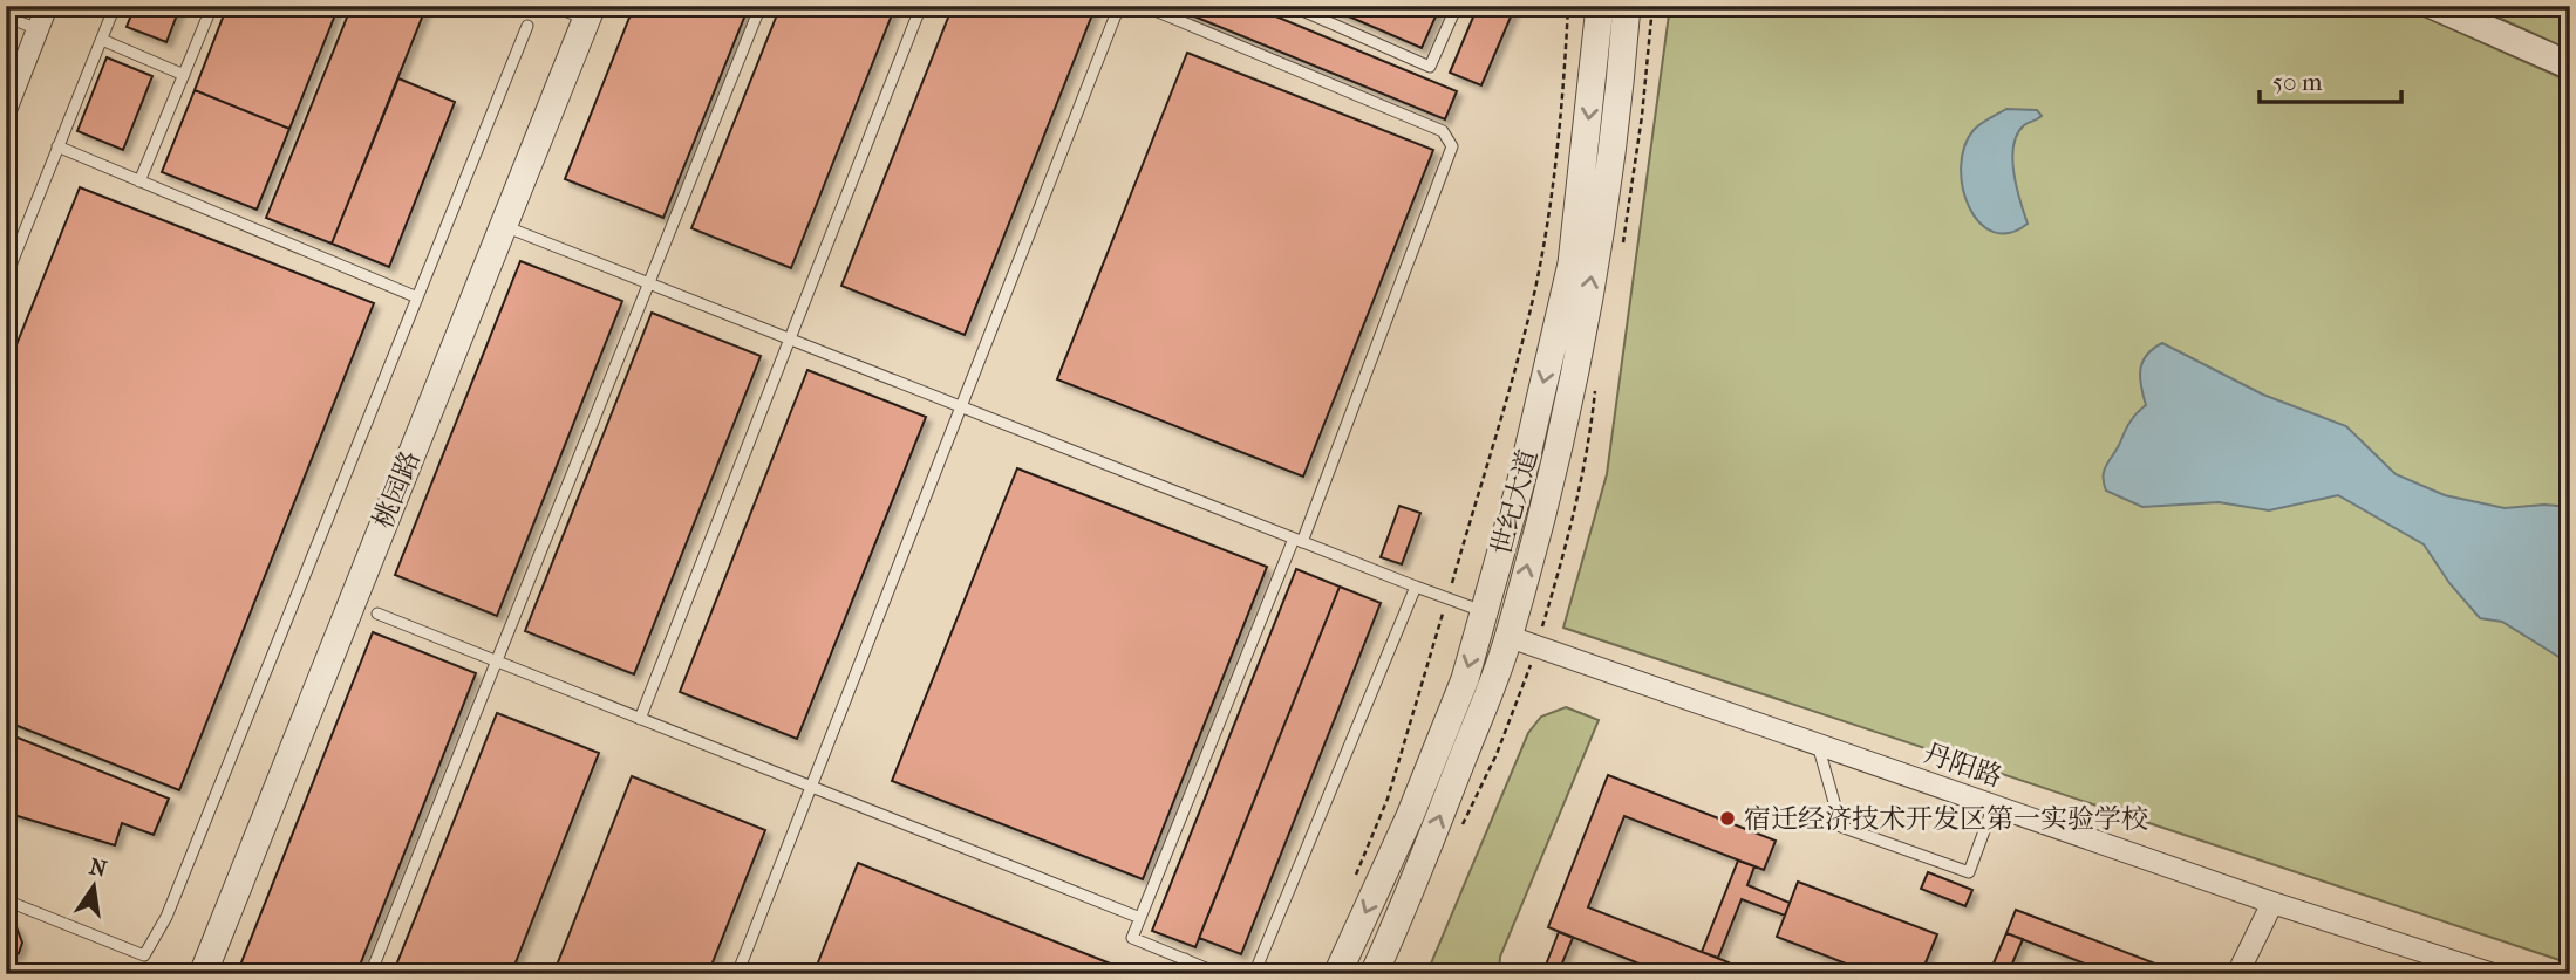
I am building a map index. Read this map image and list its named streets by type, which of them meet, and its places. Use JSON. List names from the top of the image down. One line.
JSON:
{"streets":{"street":["桃园路","世纪大道","丹阳路"]},"crossings":[["世纪大道","丹阳路"]],"places":["宿迁经济技术开发区第一实验学校"],"scale_bar":"50 m","north":"top"}
